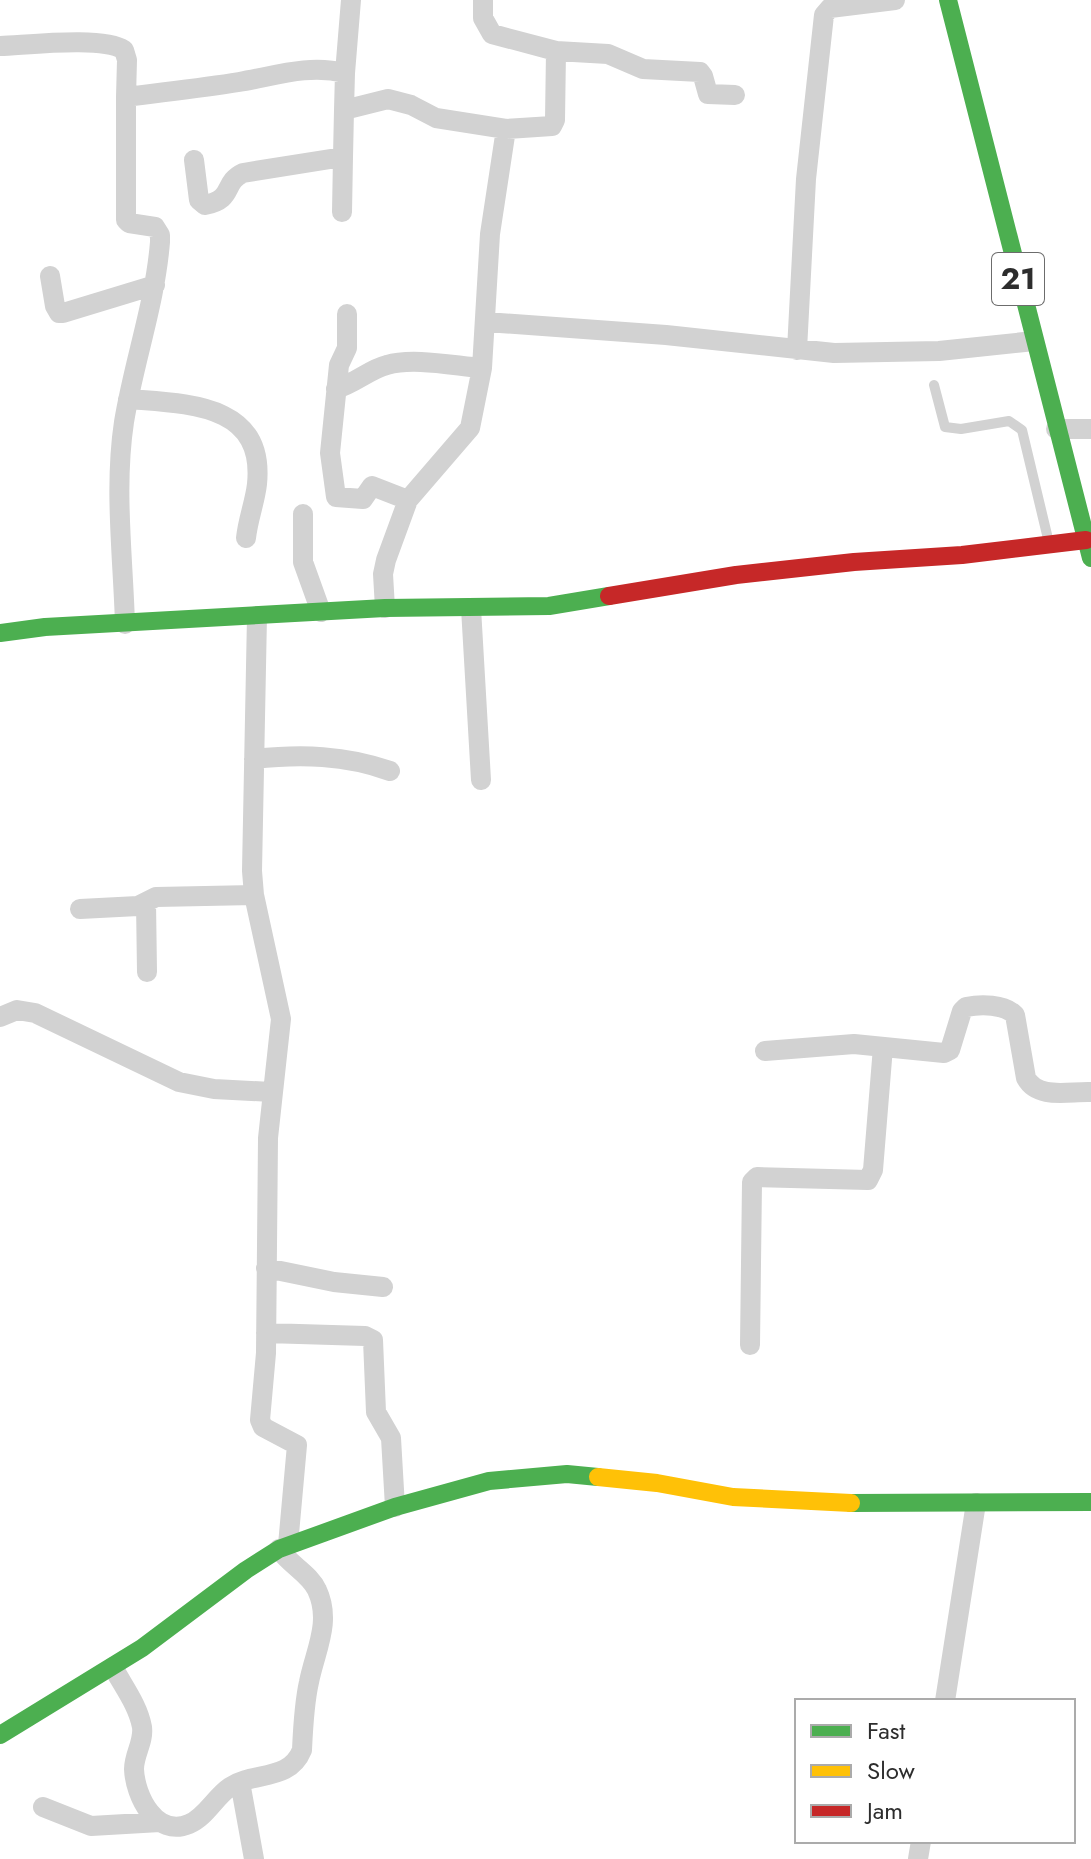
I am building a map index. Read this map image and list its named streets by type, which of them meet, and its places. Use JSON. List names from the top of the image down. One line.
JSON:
{"streets":{"main road":["21"]},"legend":["Fast","Slow","Jam"]}
